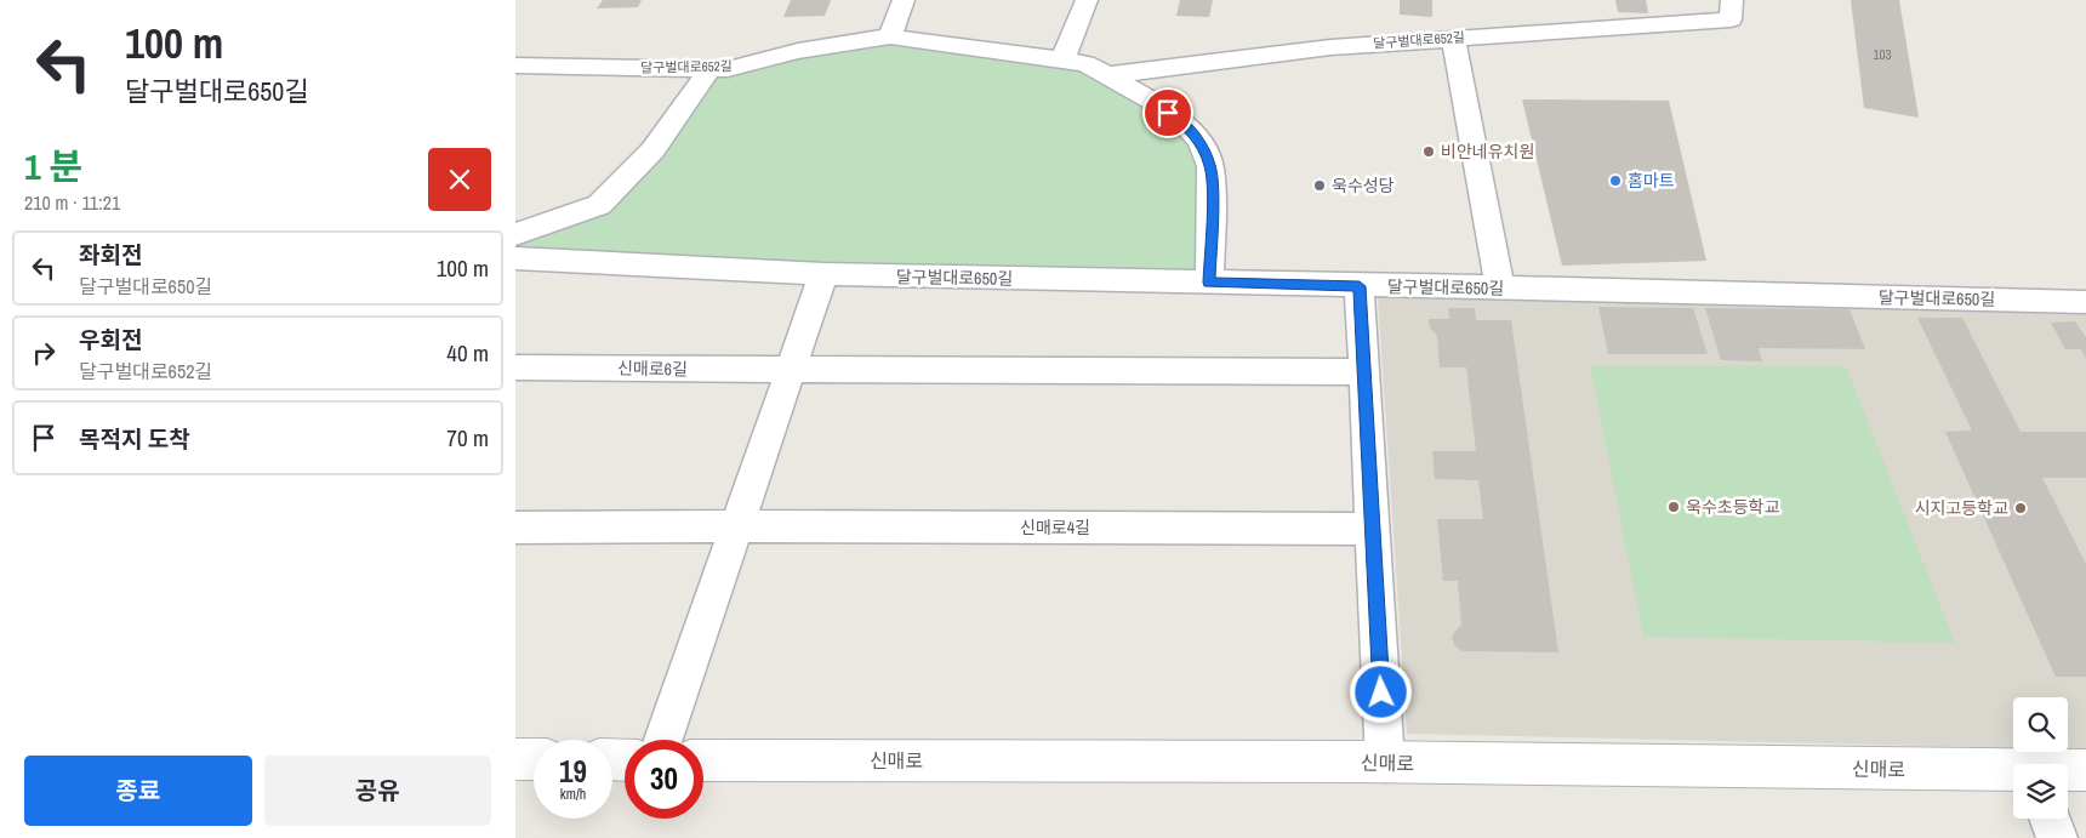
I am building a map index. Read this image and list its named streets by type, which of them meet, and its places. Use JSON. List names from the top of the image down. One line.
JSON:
{"streets":{"street":["달구벌대로652길","달구벌대로650길","신매로6길","신매로4길","신매로"]},"crossings":[["달구벌대로652길","달구벌대로650길"]],"places":["비안네유치원","홈마트","욱수성당","욱수초등학교","시지고등학교"],"house_numbers":["103"],"page":{"turn":["100 m","달구벌대로650길"],"heading":["1 분","210 m · 11:21"],"list":[{"name":"좌회전","note":"달구벌대로650길","value":"100 m"},{"name":"우회전","note":"달구벌대로652길","value":"40 m"},{"name":"목적지 도착","value":"70 m"}],"speed":"19 km/h","limit":"30","buttons":["종료","공유"]}}
